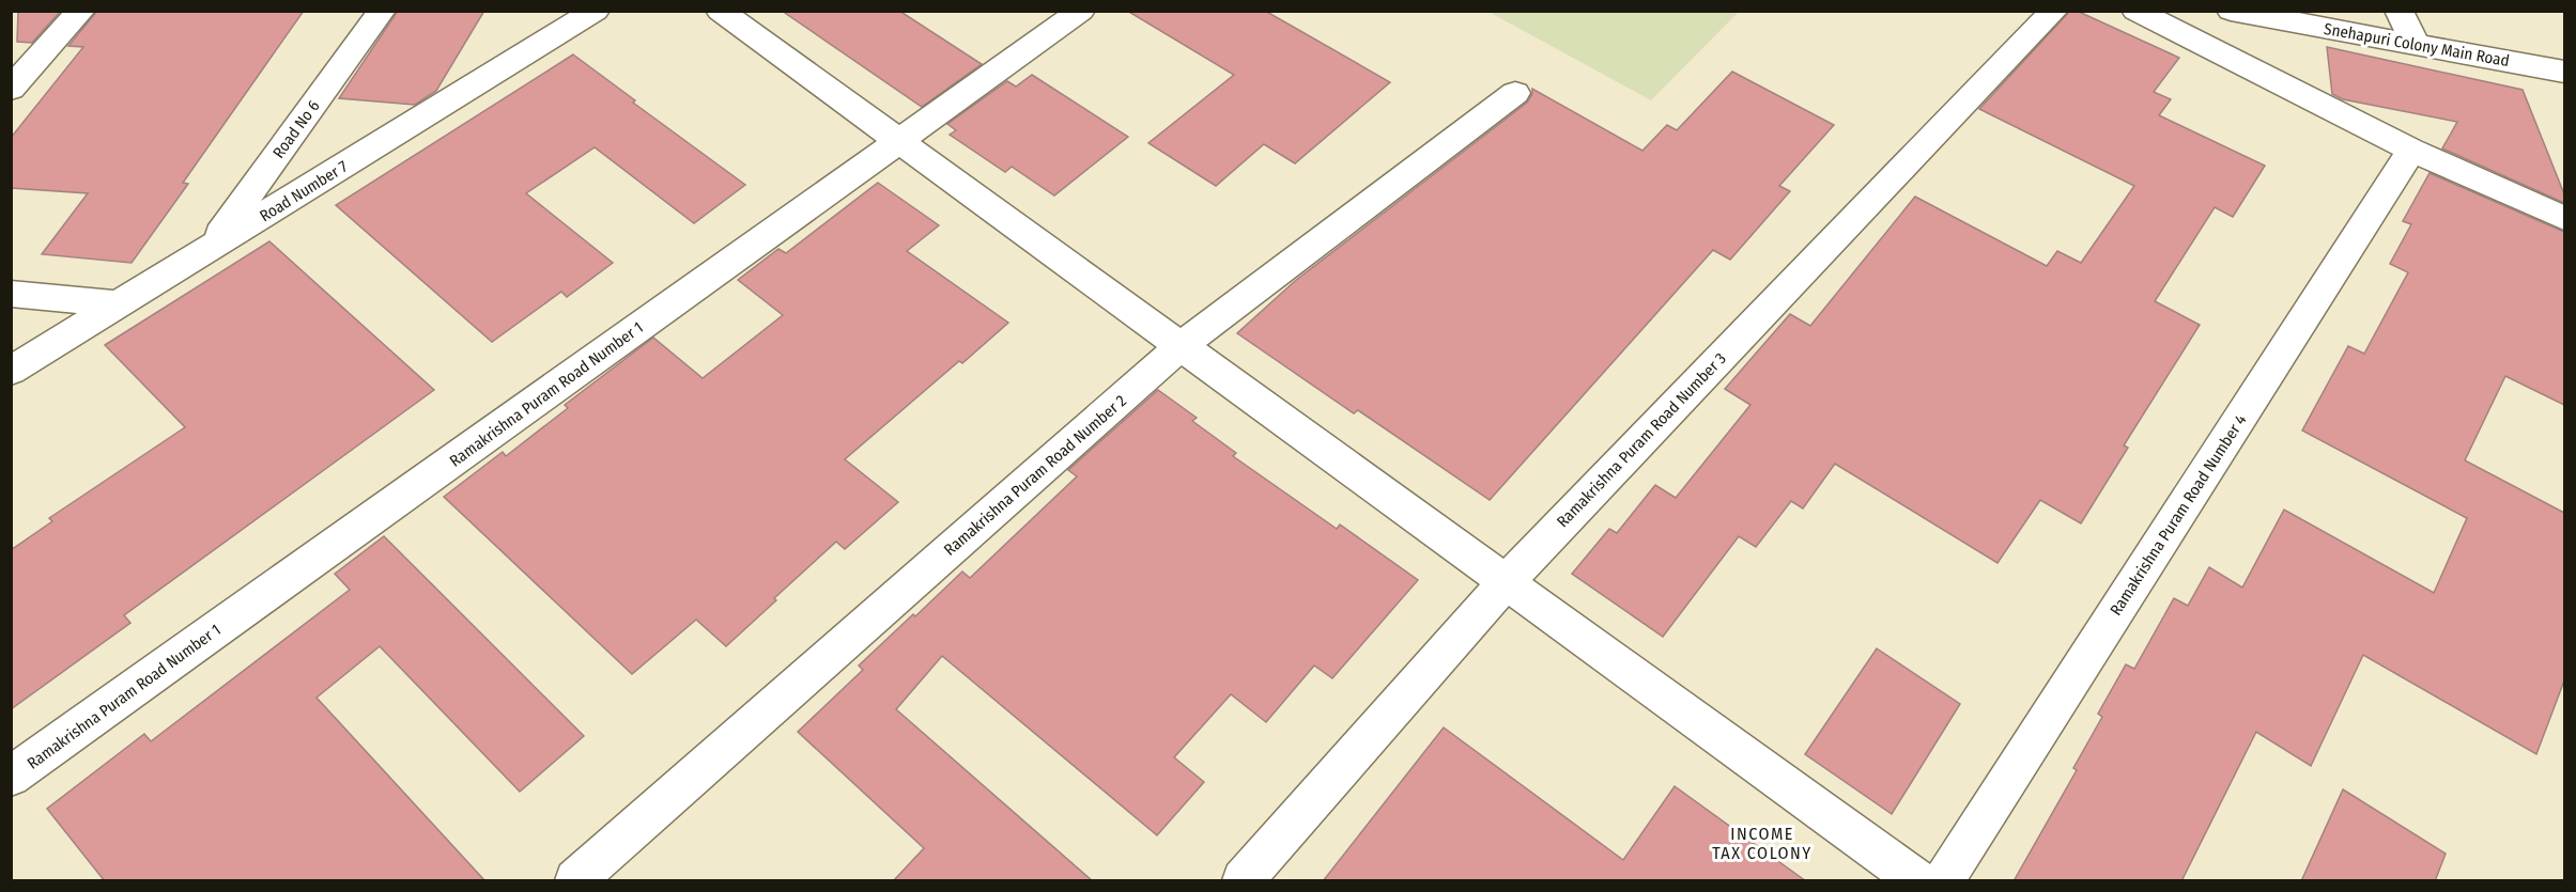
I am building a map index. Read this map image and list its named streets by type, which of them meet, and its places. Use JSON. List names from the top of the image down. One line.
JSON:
{"streets":{"street":["Snehapuri Colony Main Road","Road No 6","Road Number 7","Ramakrishna Puram Road Number 1","Ramakrishna Puram Road Number 3","Ramakrishna Puram Road Number 2","Ramakrishna Puram Road Number 4"]},"crossings":[["Road No 6","Road Number 7"]],"districts":["INCOME TAX COLONY"]}
